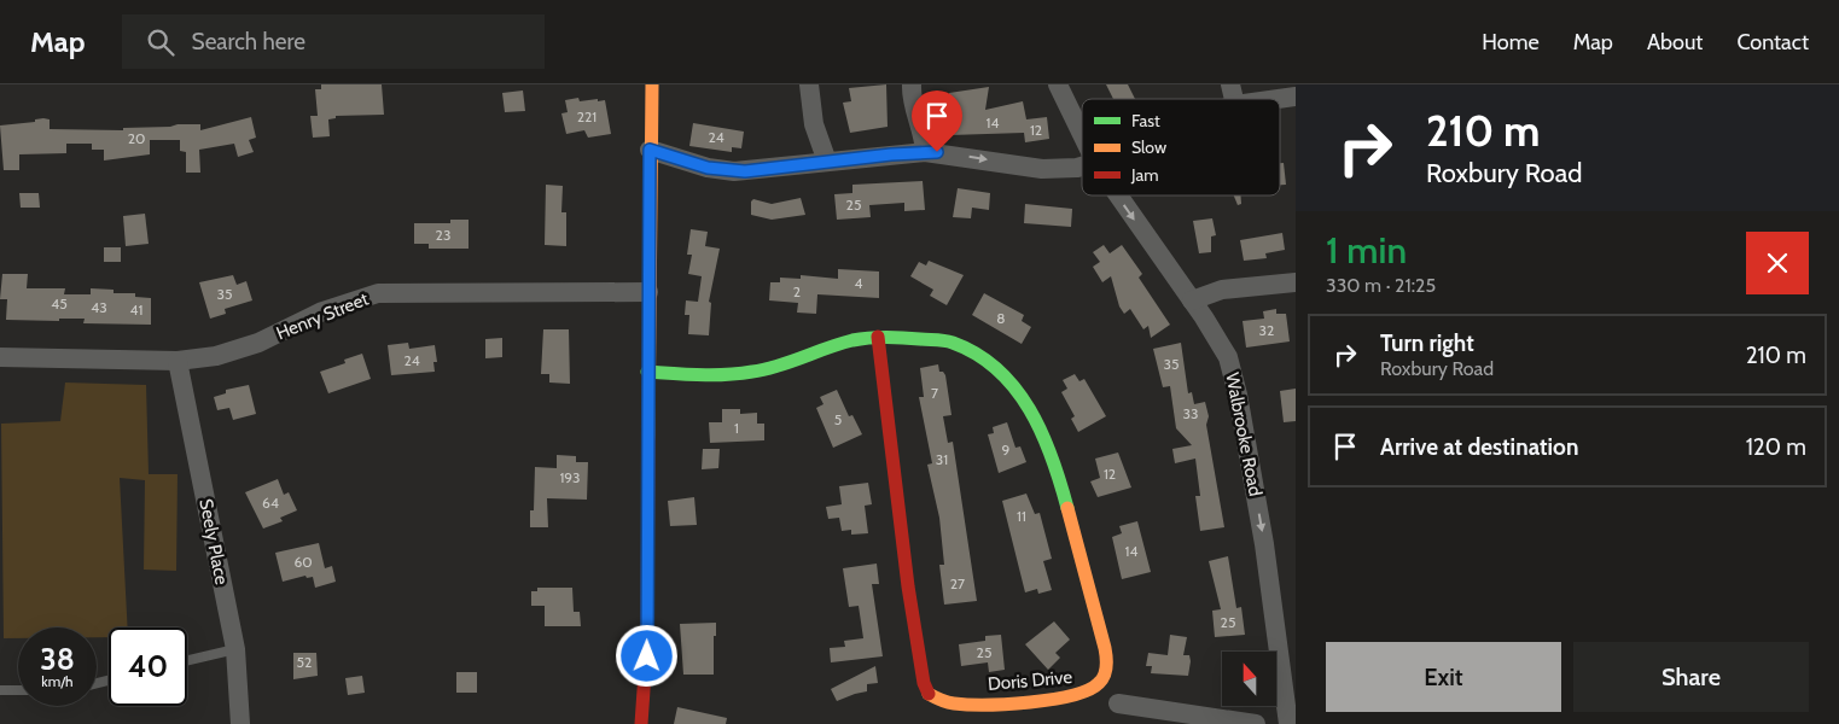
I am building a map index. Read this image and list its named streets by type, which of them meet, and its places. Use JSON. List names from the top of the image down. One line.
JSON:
{"streets":{"street":["Henry Street","Walbrooke Road","Seely Place","Doris Drive"]},"crossings":[["Henry Street","Seely Place"]],"one_way":["Walbrooke Road"],"house_numbers":["221","14","12","24","20","25","23","4","2","35","45","43","41","8","32","24","35","7","33","5","1","9","31","12","193","64","11","14","60","27","25","25","52"],"legend":["Fast","Slow","Jam"],"north":"top","page":{"header":"Map","search":"Search here","nav":["Home","Map","About","Contact"],"turn":["210 m","Roxbury Road"],"heading":["1 min","330 m · 21:25"],"list":[{"name":"Turn right","note":"Roxbury Road","value":"210 m"},{"name":"Arrive at destination","value":"120 m"}],"speed":"38 km/h","limit":"40","buttons":["Exit","Share"]}}
